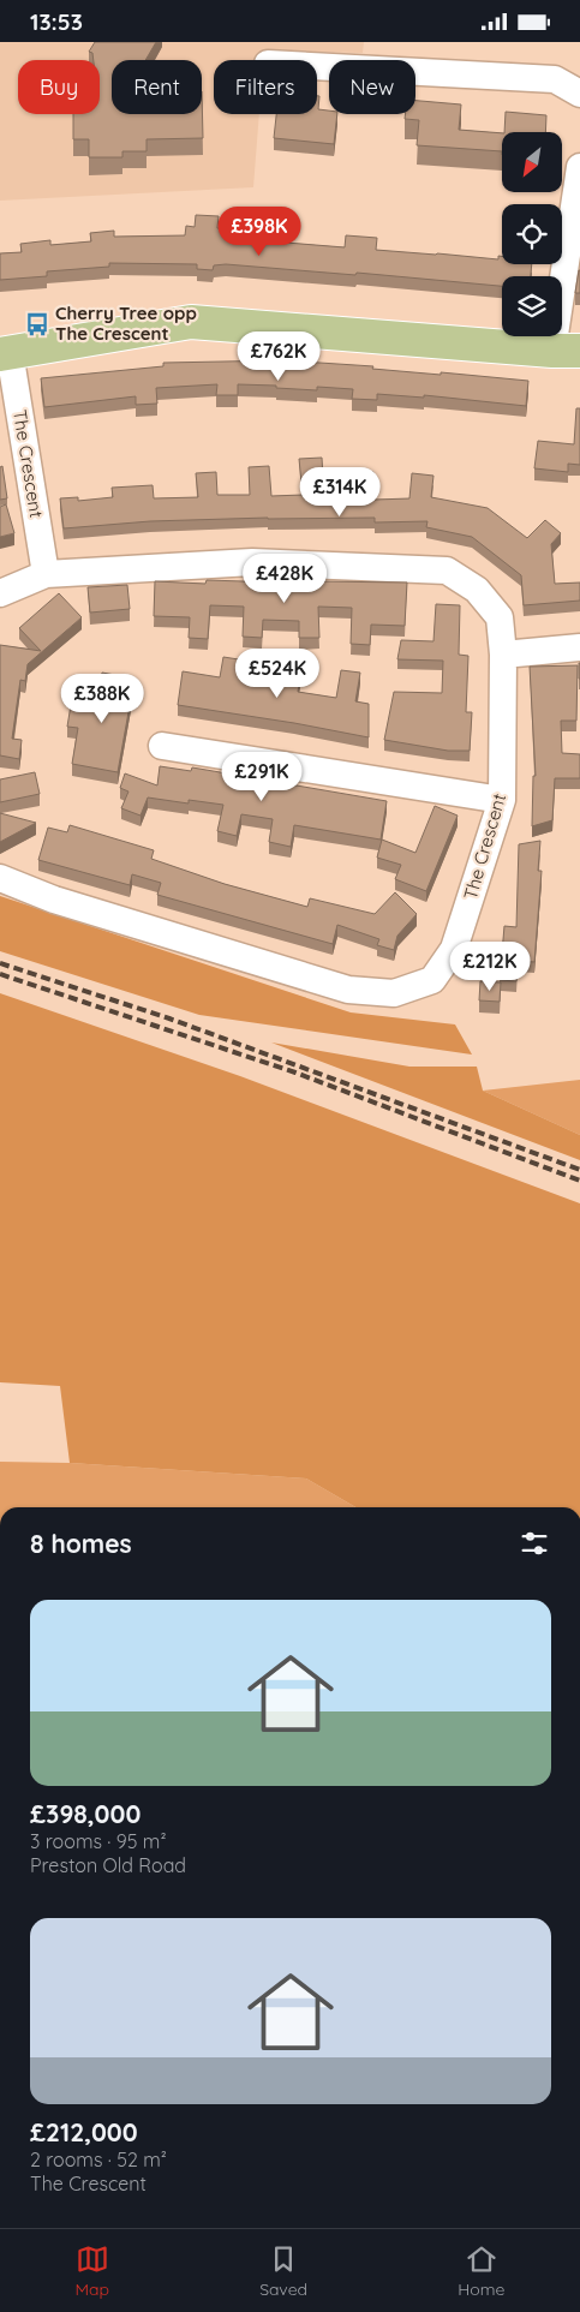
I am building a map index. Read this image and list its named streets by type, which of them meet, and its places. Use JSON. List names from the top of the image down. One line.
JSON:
{"streets":{"street":["The Crescent"]},"places":{"bus stop":["Cherry Tree opp The Crescent"]},"north":"bottom left","page":{"status":"13:53","chip":["Buy","Rent","Filters","New"],"price":["£398K","£762K","£314K","£428K","£524K","£388K","£291K","£212K"],"heading":"8 homes","list":[{"name":"£398,000","note":"3 rooms · 95 m² · Preston Old Road"},{"name":"£212,000","note":"2 rooms · 52 m² · The Crescent"}],"tabs":["Map","Saved","Home"]}}
